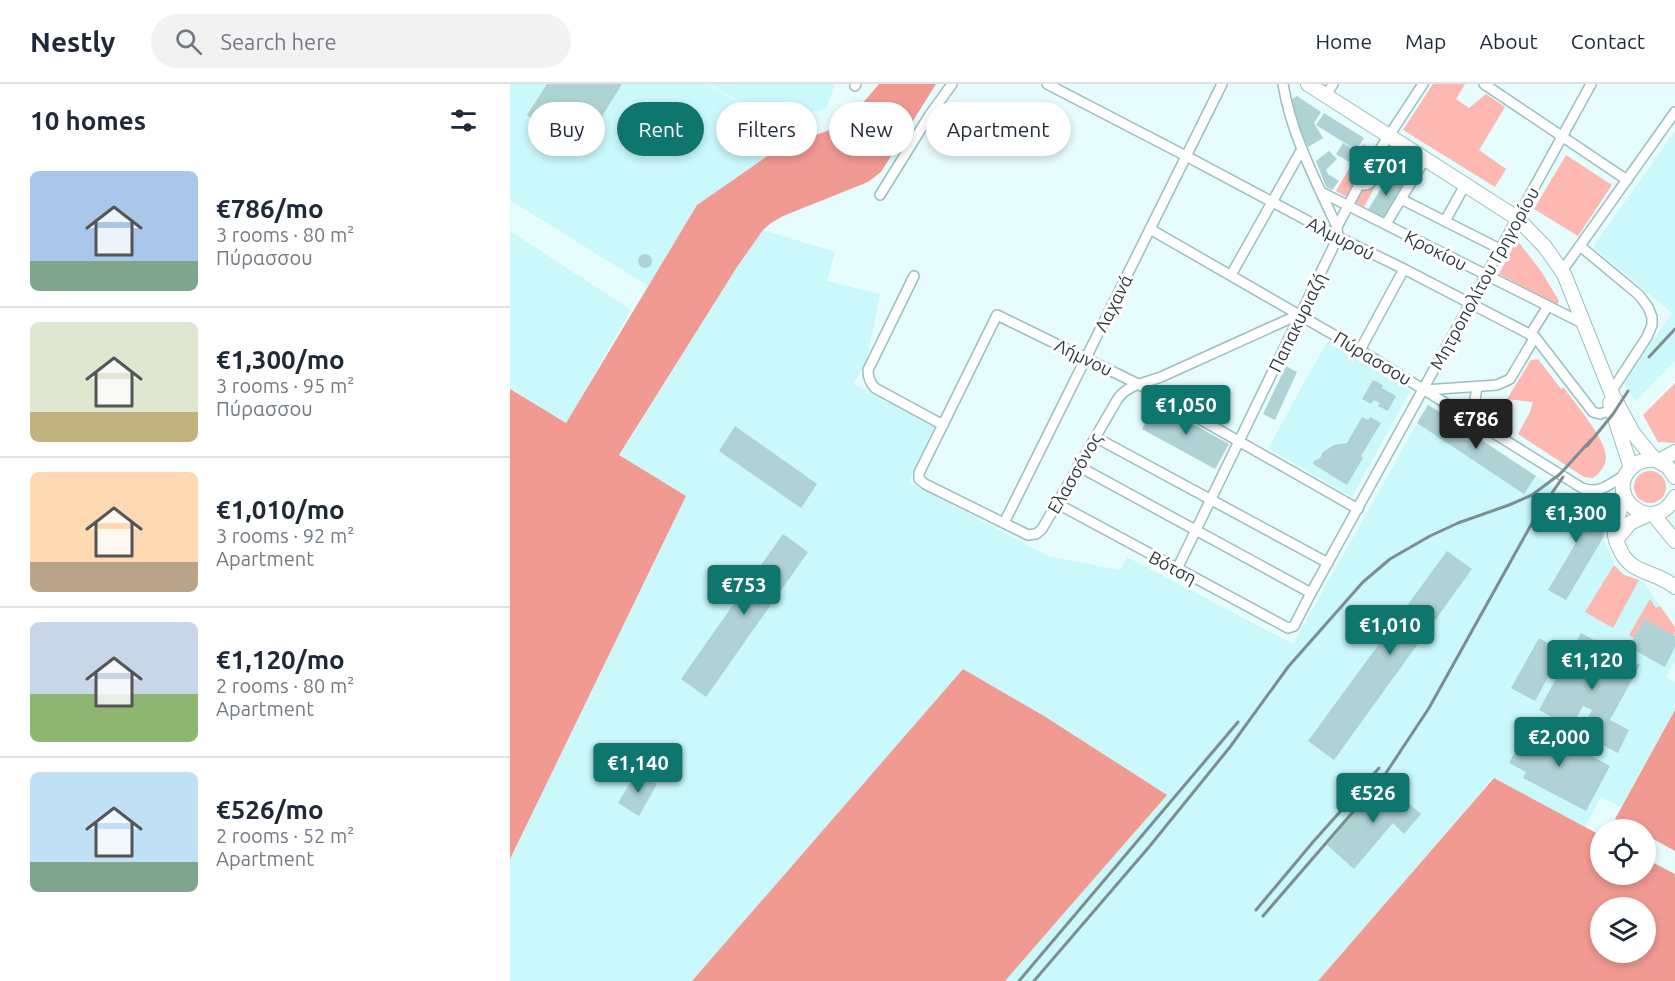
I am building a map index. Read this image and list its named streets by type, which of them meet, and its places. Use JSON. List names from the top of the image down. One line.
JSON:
{"streets":{"street":["Αλμυρού","Κροκίου","Μητροπολίτου Γρηγορίου","Λαχανά","Παπακυριαζή","Λήμνου","Πύρασσου","Ελασσόνος","Βότση"]},"crossings":[["Αλμυρού","Μητροπολίτου Γρηγορίου"],["Αλμυρού","Λαχανά"],["Αλμυρού","Παπακυριαζή"],["Κροκίου","Μητροπολίτου Γρηγορίου"],["Κροκίου","Παπακυριαζή"],["Μητροπολίτου Γρηγορίου","Λήμνου"],["Μητροπολίτου Γρηγορίου","Πύρασσου"],["Μητροπολίτου Γρηγορίου","Βότση"],["Λαχανά","Λήμνου"],["Λαχανά","Πύρασσου"],["Λαχανά","Ελασσόνος"],["Παπακυριαζή","Λήμνου"],["Παπακυριαζή","Πύρασσου"],["Παπακυριαζή","Ελασσόνος"],["Παπακυριαζή","Βότση"],["Λήμνου","Ελασσόνος"],["Πύρασσου","Ελασσόνος"],["Ελασσόνος","Βότση"]],"page":{"header":"Nestly","search":"Search here","nav":["Home","Map","About","Contact"],"heading":"10 homes","chip":["Buy","Rent","Filters","New","Apartment"],"price":["€701","€1,050","€786","€1,300","€753","€1,010","€1,120","€2,000","€1,140","€526"],"list":[{"name":"€786/mo","note":"3 rooms · 80 m² · Πύρασσου"},{"name":"€1,300/mo","note":"3 rooms · 95 m² · Πύρασσου"},{"name":"€1,010/mo","note":"3 rooms · 92 m² · Apartment"},{"name":"€1,120/mo","note":"2 rooms · 80 m² · Apartment"},{"name":"€526/mo","note":"2 rooms · 52 m² · Apartment"}]}}
